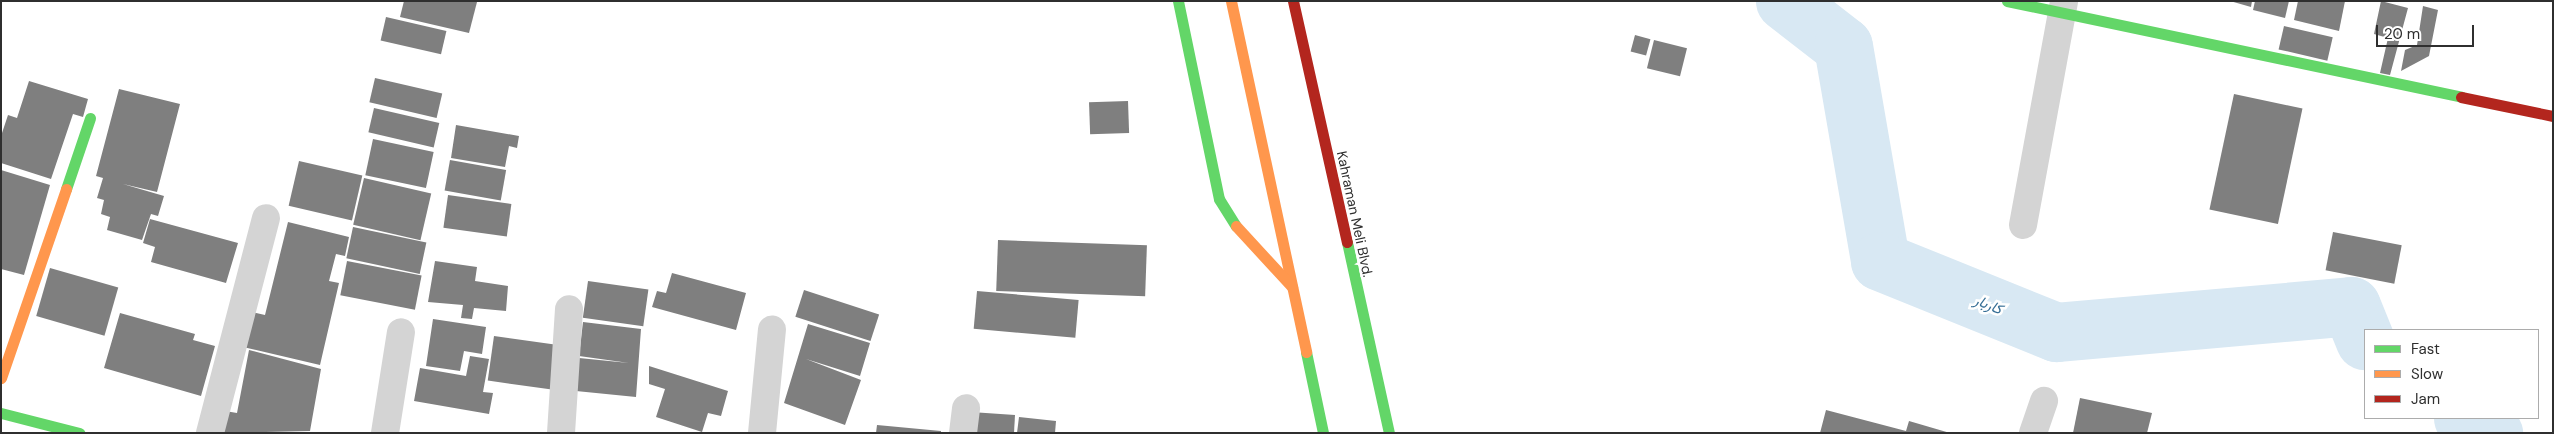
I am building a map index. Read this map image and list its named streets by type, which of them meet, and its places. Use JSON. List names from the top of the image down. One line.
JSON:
{"streets":{"main road":["Kahraman Meli Blvd."]},"water":["کاربار"],"legend":["Fast","Slow","Jam"],"scale_bar":"20 m"}
